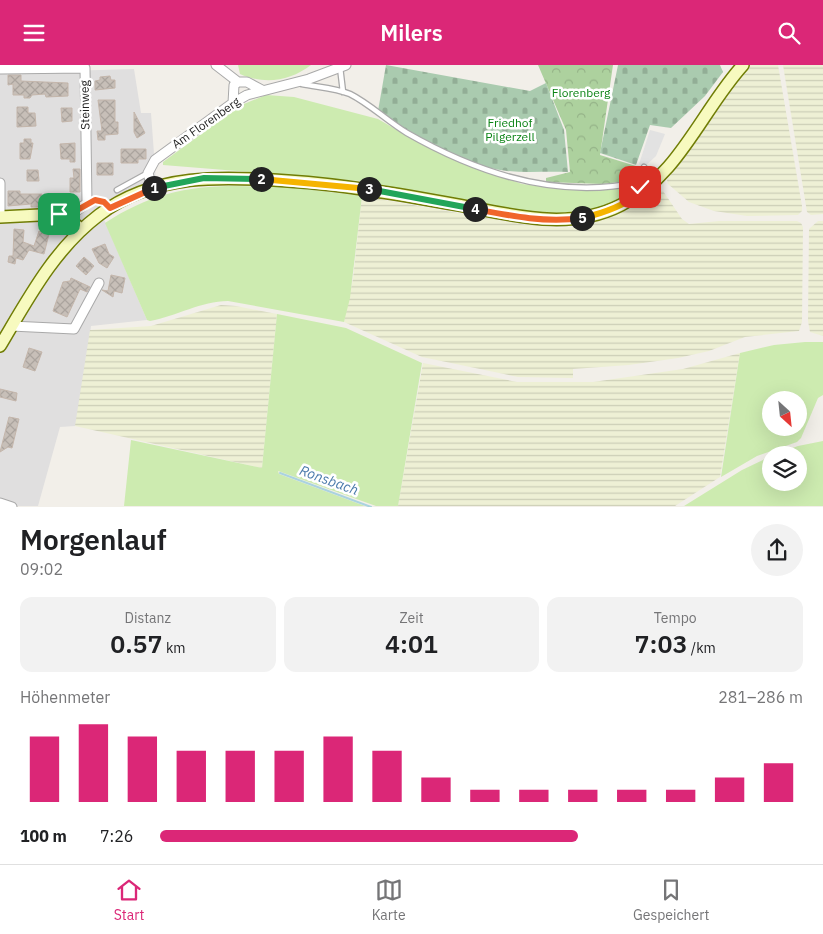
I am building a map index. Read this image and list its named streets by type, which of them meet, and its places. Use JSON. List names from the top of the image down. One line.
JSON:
{"streets":{"street":["Steinweg","Am Florenberg"]},"water":["Ronsbach"],"parks":["Florenberg","Friedhof Pilgerzell"],"north":"bottom right","page":{"header":"Milers","pins":["2","1","3","4","5"],"heading":["Morgenlauf","09:02"],"stats":[["Distanz","0.57 km"],["Zeit","4:01"],["Tempo","7:03 /km"]],"chart":["Höhenmeter","281–286 m"],"list":[{"name":"100 m","note":"7:26"}],"tabs":["Start","Karte","Gespeichert"]}}
